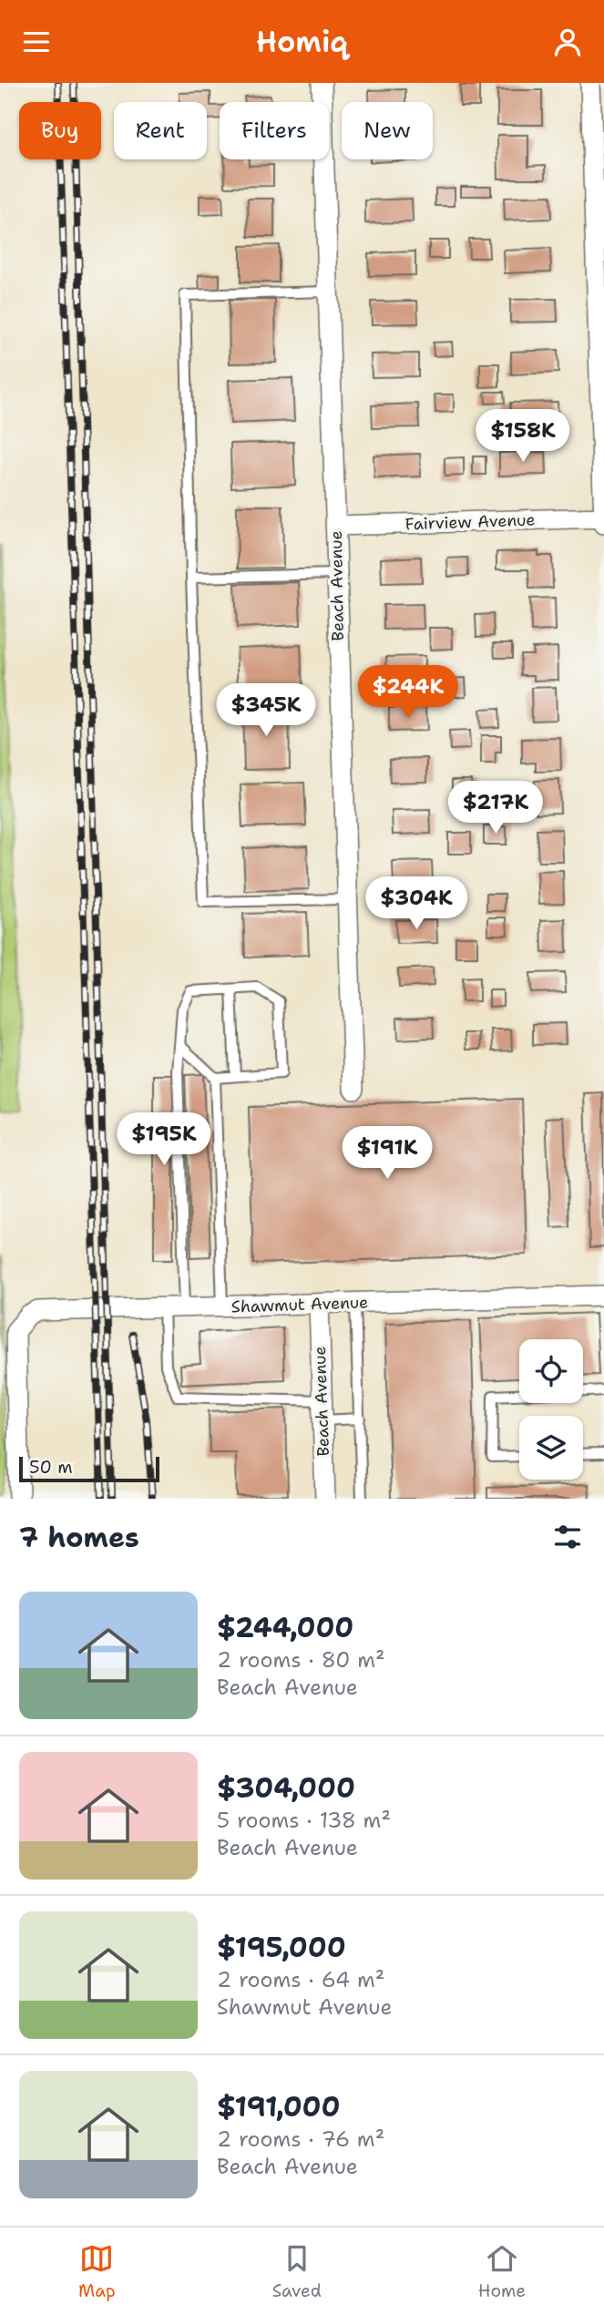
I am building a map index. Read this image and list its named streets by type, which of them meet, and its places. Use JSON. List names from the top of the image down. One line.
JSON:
{"streets":{"street":["Fairview Avenue","Beach Avenue","Shawmut Avenue"]},"crossings":[["Fairview Avenue","Beach Avenue"],["Beach Avenue","Shawmut Avenue"]],"scale_bar":"50 m","page":{"header":"Homiq","chip":["Buy","Rent","Filters","New"],"price":["$158K","$244K","$345K","$217K","$304K","$195K","$191K"],"scale":"50 m","heading":"7 homes","list":[{"name":"$244,000","note":"2 rooms · 80 m² · Beach Avenue"},{"name":"$304,000","note":"5 rooms · 138 m² · Beach Avenue"},{"name":"$195,000","note":"2 rooms · 64 m² · Shawmut Avenue"},{"name":"$191,000","note":"2 rooms · 76 m² · Beach Avenue"}],"tabs":["Map","Saved","Home"]}}
